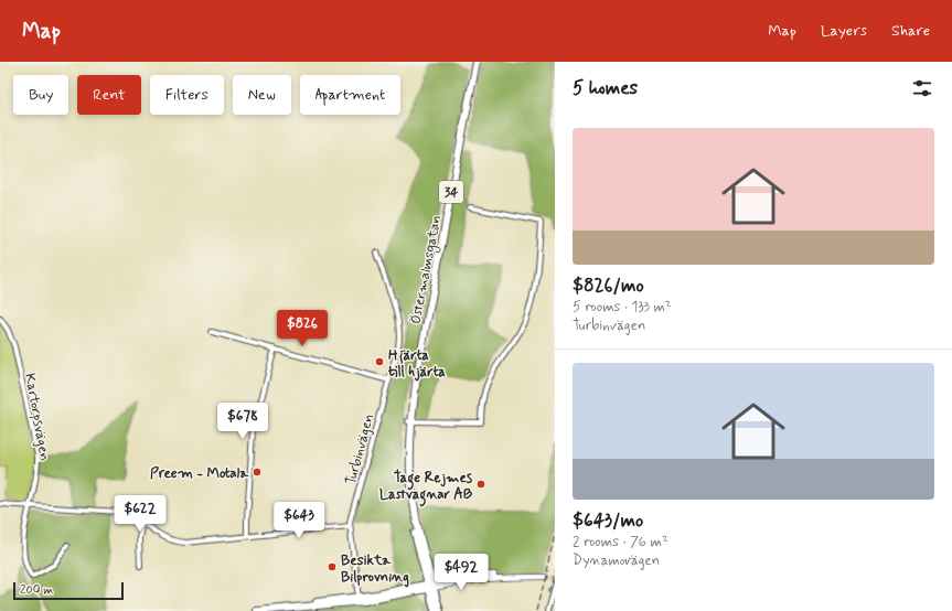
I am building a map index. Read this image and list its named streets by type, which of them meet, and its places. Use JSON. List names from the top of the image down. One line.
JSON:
{"streets":{"main road":["34","Östermalmsgatan"],"street":["Kartorpsvägen","Turbinvägen"]},"places":["Hjärta till hjärta","Preem - Motala","Tage Rejmes Lastvagnar AB","Besikta Bilprovning"],"scale_bar":"200 m","page":{"header":"Map","nav":["Map","Layers","Share"],"heading":"5 homes","chip":["Buy","Rent","Filters","New","Apartment"],"list":[{"name":"$826/mo","note":"5 rooms · 133 m² · Turbinvägen"},{"name":"$643/mo","note":"2 rooms · 76 m² · Dynamovägen"}],"price":["$826","$678","$622","$643","$492"],"scale":"200 m"}}
